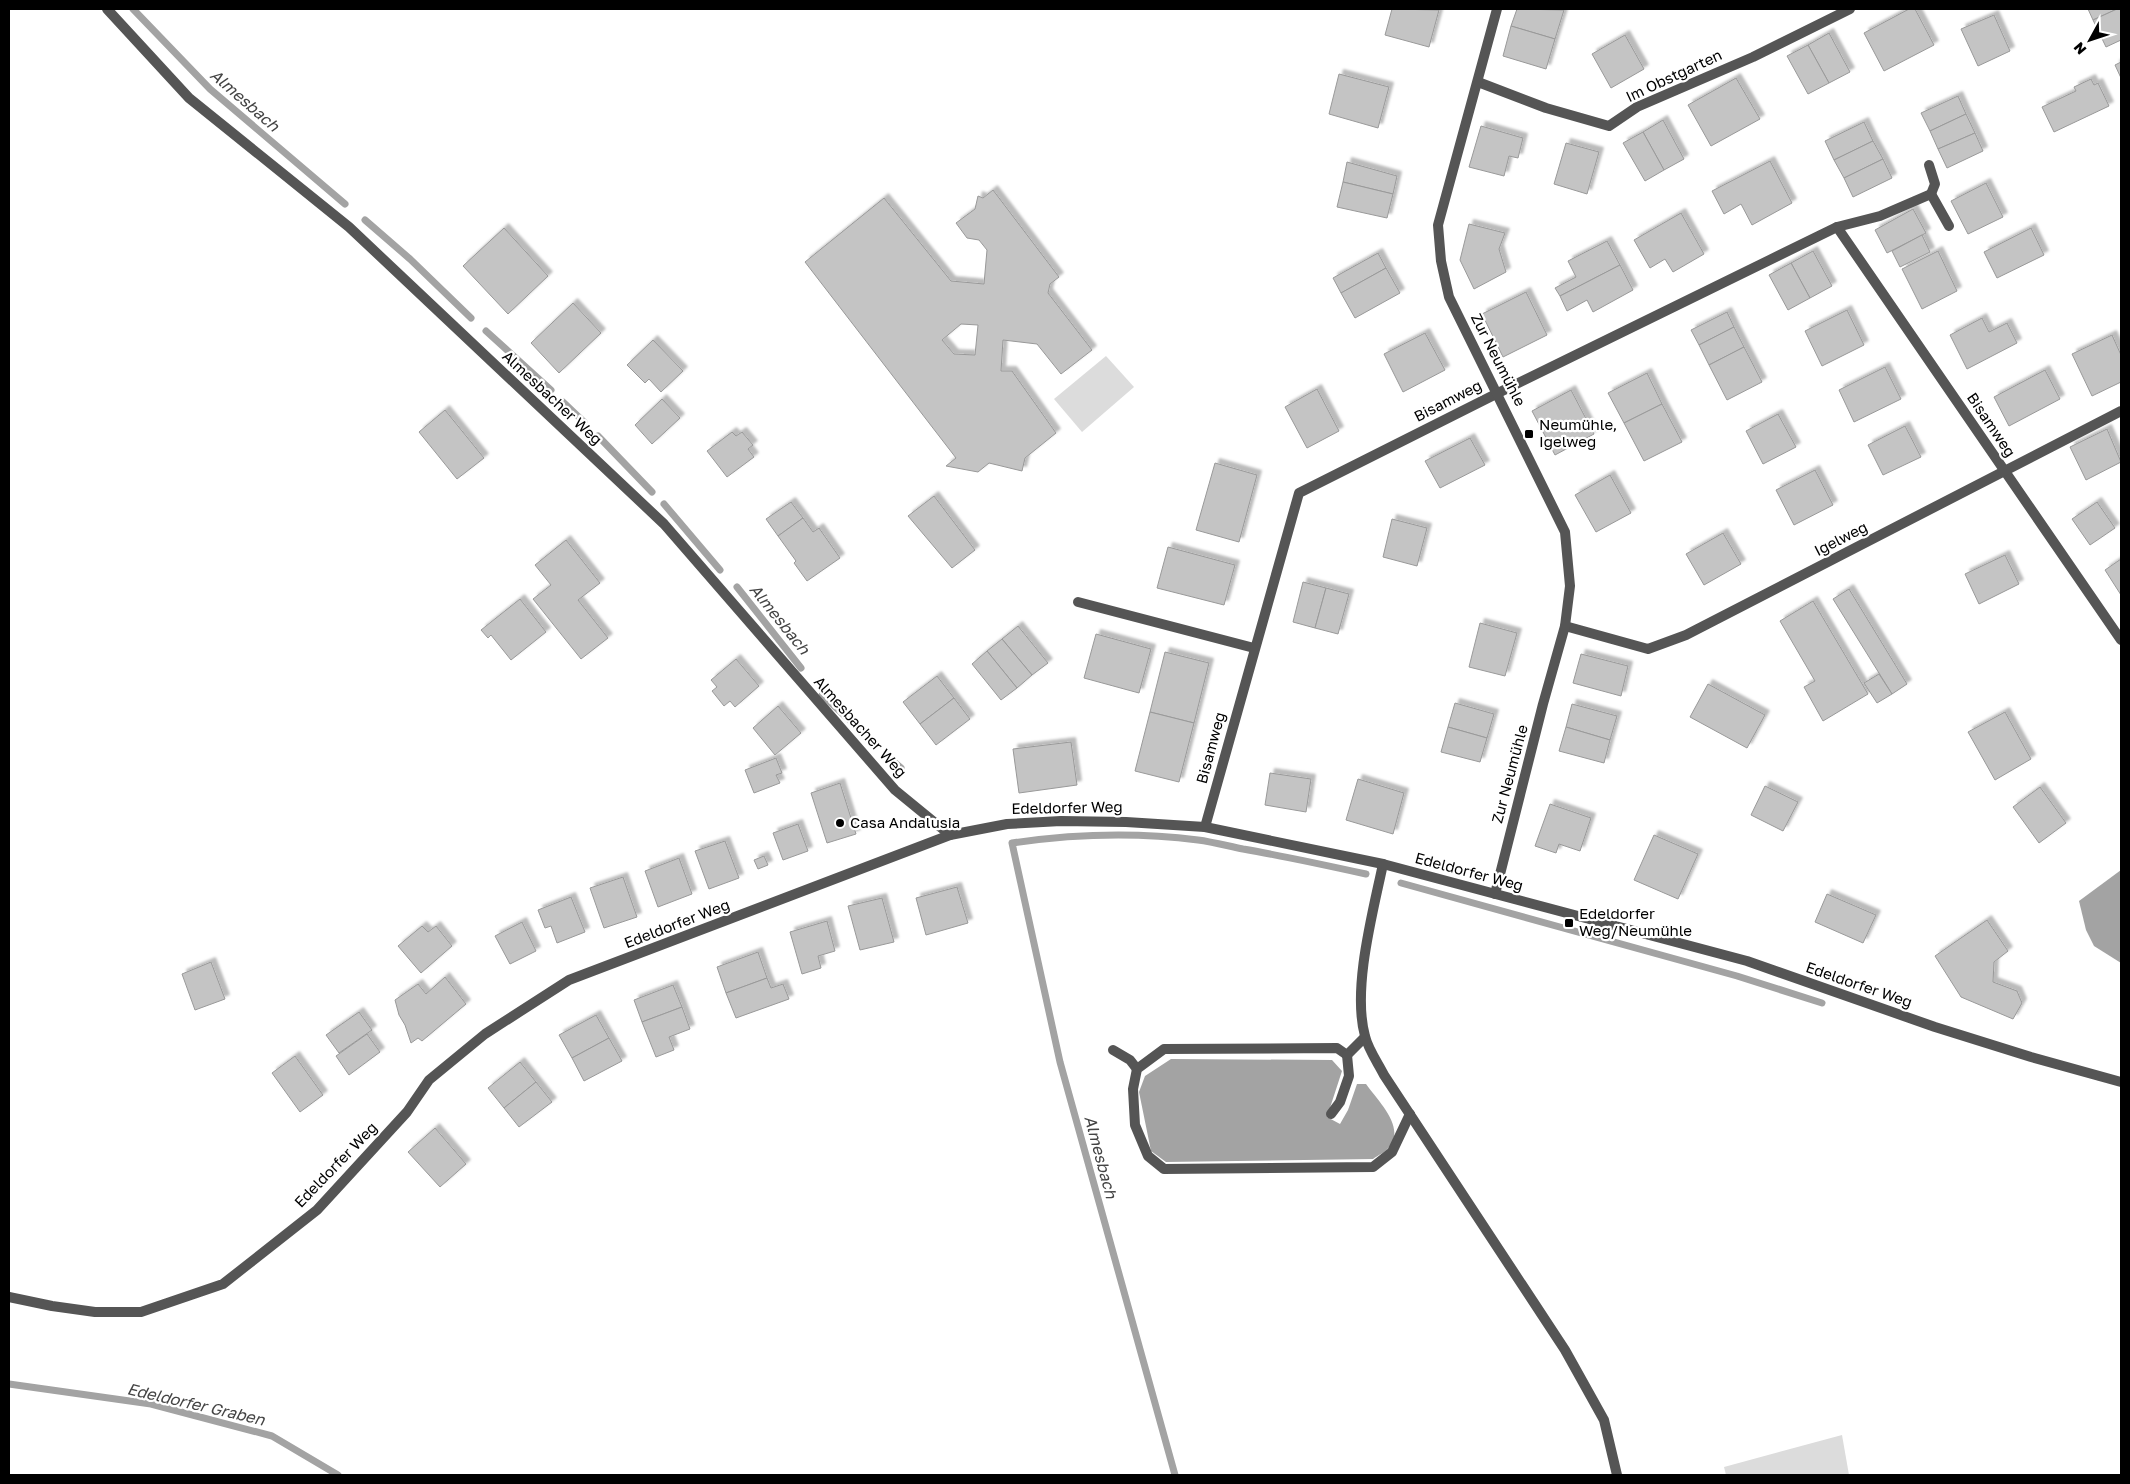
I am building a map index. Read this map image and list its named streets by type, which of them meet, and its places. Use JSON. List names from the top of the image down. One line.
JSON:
{"streets":{"street":["Im Obstgarten","Zur Neumühle","Almesbacher Weg","Bisamweg","Igelweg","Edeldorfer Weg"]},"crossings":[["Im Obstgarten","Zur Neumühle"],["Zur Neumühle","Bisamweg"],["Zur Neumühle","Igelweg"],["Zur Neumühle","Edeldorfer Weg"],["Almesbacher Weg","Edeldorfer Weg"],["Bisamweg","Igelweg"],["Bisamweg","Edeldorfer Weg"]],"water":["Almesbach","Edeldorfer Graben"],"places":{"transit":["Neumühle, Igelweg","Edeldorfer Weg/Neumühle"],"other":["Casa Andalusia"]},"north":"bottom left"}
